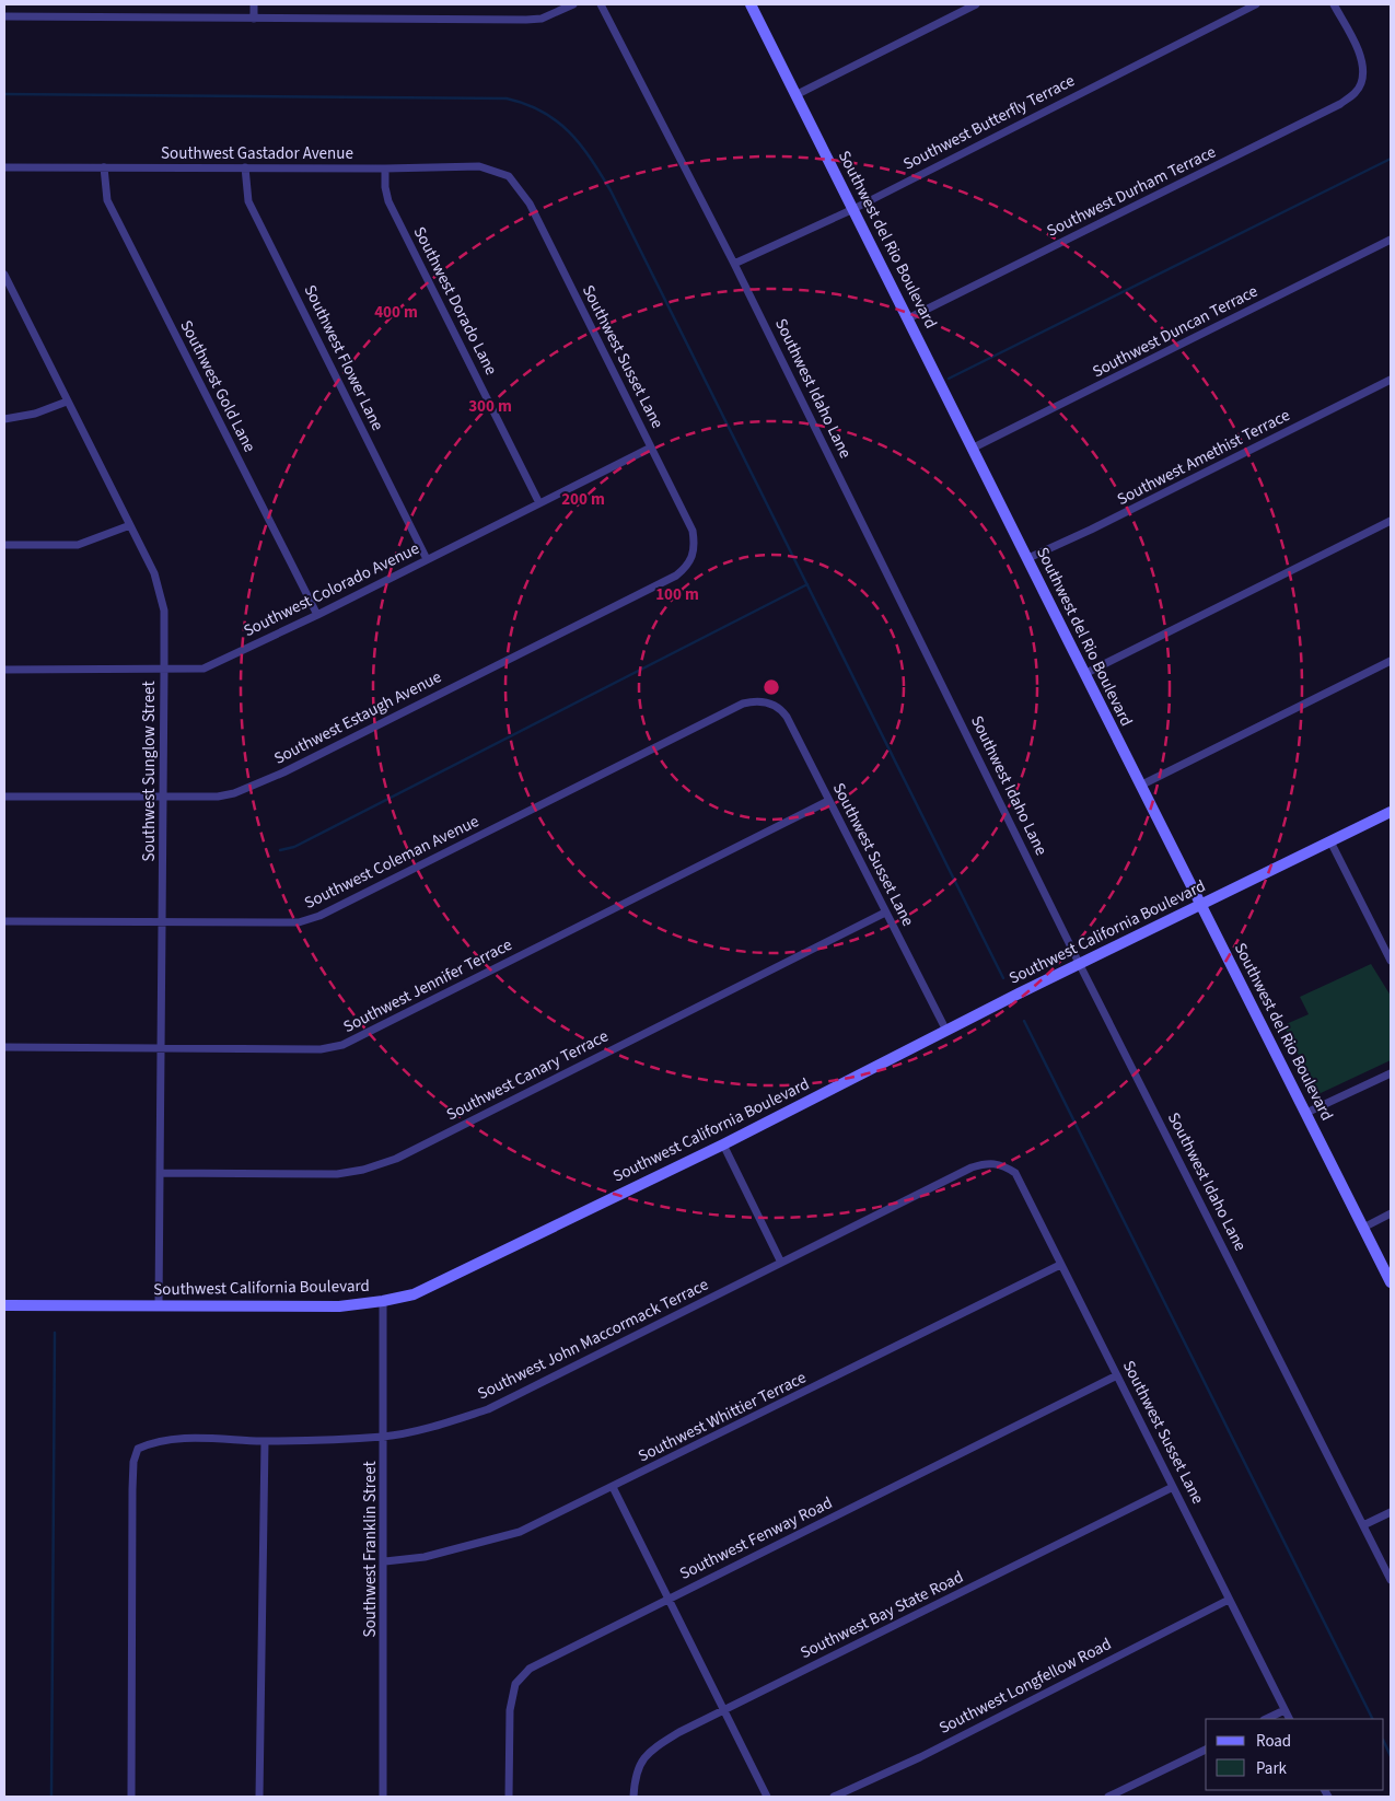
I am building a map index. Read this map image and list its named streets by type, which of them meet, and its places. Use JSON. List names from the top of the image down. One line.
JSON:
{"streets":{"street":["Southwest Butterfly Terrace","Southwest Gastador Avenue","Southwest Durham Terrace","Southwest del Rio Boulevard","Southwest Dorado Lane","Southwest Duncan Terrace","Southwest Susset Lane","Southwest Flower Lane","Southwest Gold Lane","Southwest Idaho Lane","Southwest Amethist Terrace","Southwest Colorado Avenue","Southwest Estaugh Avenue","Southwest Sunglow Street","Southwest Coleman Avenue","Southwest California Boulevard","Southwest Jennifer Terrace","Southwest Canary Terrace","Southwest John Maccormack Terrace","Southwest Whittier Terrace","Southwest Fenway Road","Southwest Franklin Street","Southwest Bay State Road","Southwest Longfellow Road"]},"crossings":[["Southwest Butterfly Terrace","Southwest del Rio Boulevard"],["Southwest Butterfly Terrace","Southwest Idaho Lane"],["Southwest Gastador Avenue","Southwest Dorado Lane"],["Southwest Gastador Avenue","Southwest Susset Lane"],["Southwest Gastador Avenue","Southwest Flower Lane"],["Southwest Gastador Avenue","Southwest Gold Lane"],["Southwest Durham Terrace","Southwest del Rio Boulevard"],["Southwest del Rio Boulevard","Southwest Duncan Terrace"],["Southwest del Rio Boulevard","Southwest Amethist Terrace"],["Southwest del Rio Boulevard","Southwest California Boulevard"],["Southwest Dorado Lane","Southwest Colorado Avenue"],["Southwest Susset Lane","Southwest Colorado Avenue"],["Southwest Susset Lane","Southwest Estaugh Avenue"],["Southwest Susset Lane","Southwest Coleman Avenue"],["Southwest Susset Lane","Southwest California Boulevard"],["Southwest Susset Lane","Southwest Jennifer Terrace"],["Southwest Susset Lane","Southwest Canary Terrace"],["Southwest Susset Lane","Southwest John Maccormack Terrace"],["Southwest Susset Lane","Southwest Whittier Terrace"],["Southwest Susset Lane","Southwest Fenway Road"],["Southwest Susset Lane","Southwest Bay State Road"],["Southwest Susset Lane","Southwest Longfellow Road"],["Southwest Flower Lane","Southwest Colorado Avenue"],["Southwest Gold Lane","Southwest Colorado Avenue"],["Southwest Idaho Lane","Southwest California Boulevard"],["Southwest Colorado Avenue","Southwest Sunglow Street"],["Southwest Estaugh Avenue","Southwest Sunglow Street"],["Southwest Sunglow Street","Southwest Coleman Avenue"],["Southwest Sunglow Street","Southwest California Boulevard"],["Southwest Sunglow Street","Southwest Jennifer Terrace"],["Southwest Sunglow Street","Southwest Canary Terrace"],["Southwest California Boulevard","Southwest Franklin Street"],["Southwest John Maccormack Terrace","Southwest Franklin Street"],["Southwest Whittier Terrace","Southwest Franklin Street"]],"legend":["Road","Park"],"rings":["400 m","300 m","200 m","100 m"]}
